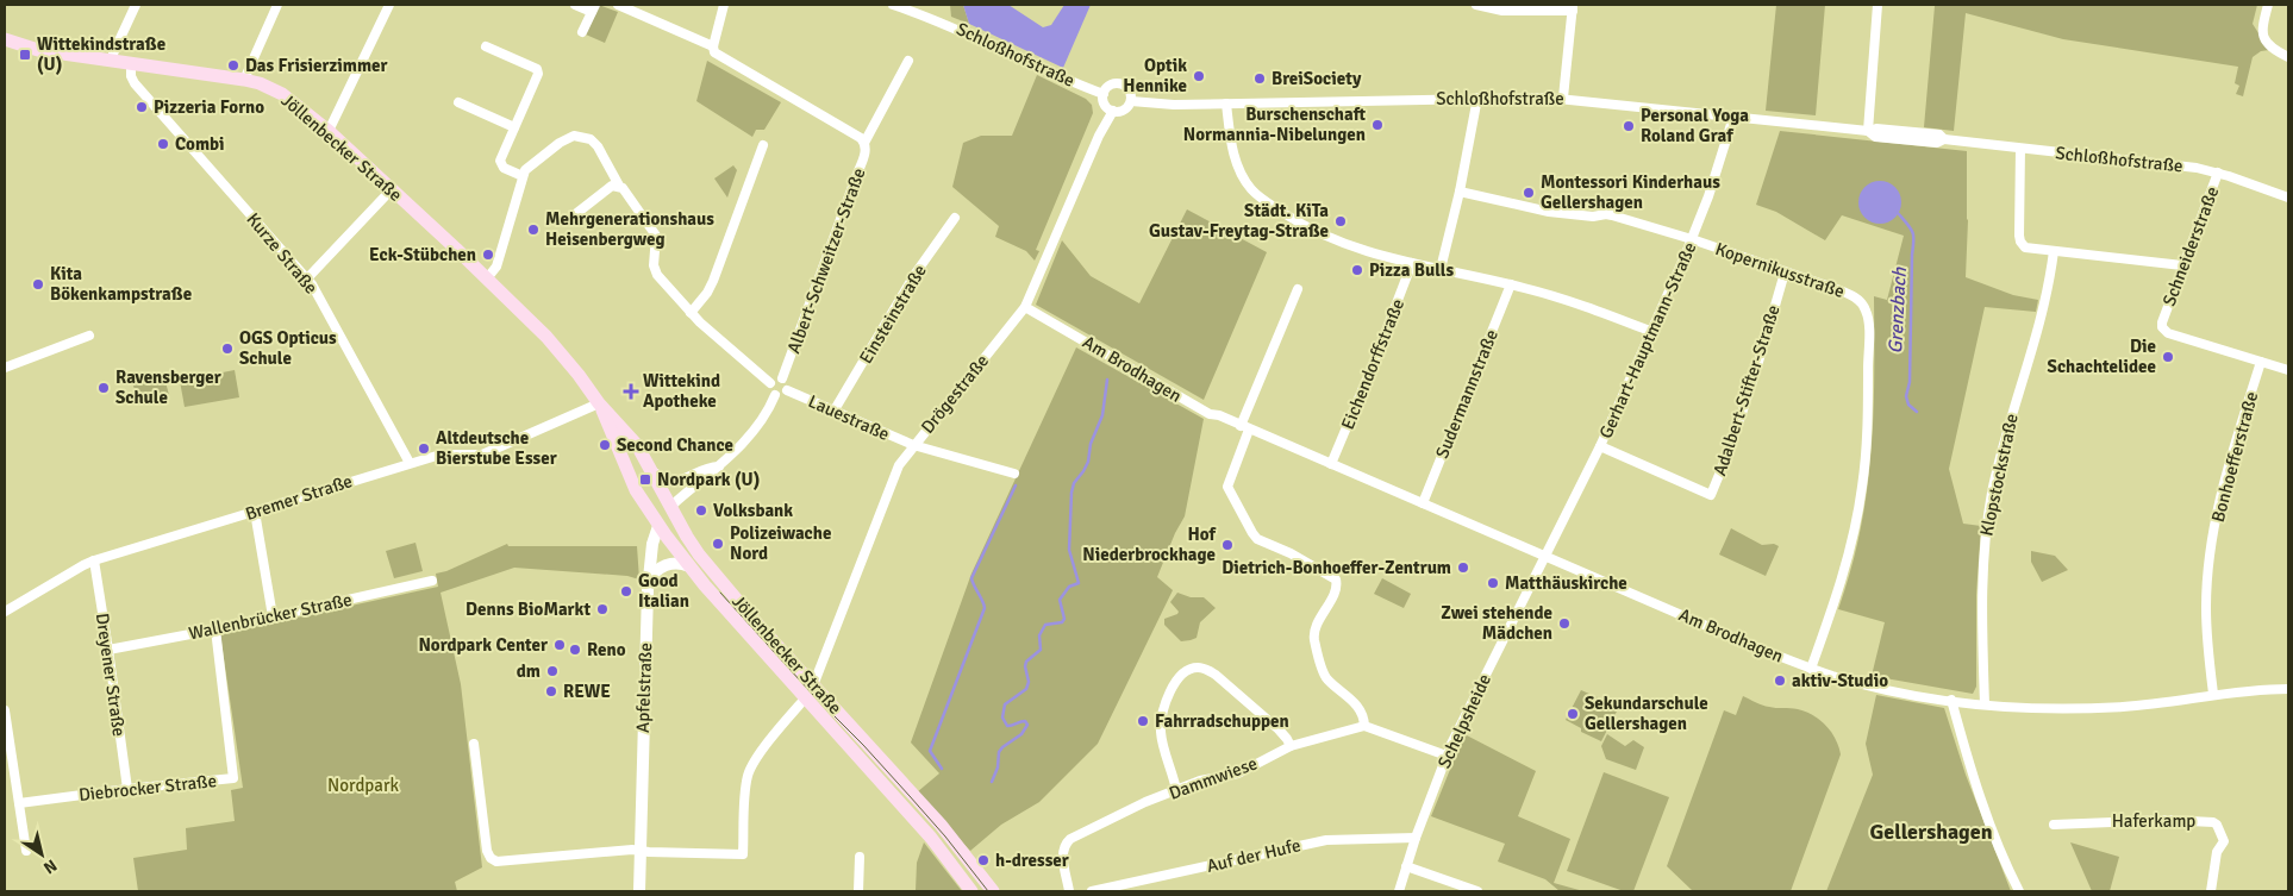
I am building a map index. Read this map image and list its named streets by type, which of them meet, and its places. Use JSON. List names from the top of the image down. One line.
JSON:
{"streets":{"main road":["Jöllenbecker Straße"],"street":["Schloßhofstraße","Schneiderstraße","Kurze Straße","Albert-Schweitzer-Straße","Kopernikusstraße","Einsteinstraße","Gerhart-Hauptmann-Straße","Eichendorffstraße","Am Brodhagen","Adalbert-Stifter-Straße","Drögestraße","Sudermannstraße","Lauestraße","Bonhoefferstraße","Klopstockstraße","Bremer Straße","Wallenbrücker Straße","Dreyener Straße","Apfelstraße","Schelpsheide","Dammwiese","Diebrocker Straße","Haferkamp","Auf der Hufe"]},"crossings":[["Schloßhofstraße","Schneiderstraße"],["Schloßhofstraße","Gerhart-Hauptmann-Straße"],["Schloßhofstraße","Drögestraße"],["Jöllenbecker Straße","Kurze Straße"],["Jöllenbecker Straße","Drögestraße"],["Jöllenbecker Straße","Bremer Straße"],["Jöllenbecker Straße","Apfelstraße"],["Schneiderstraße","Bonhoefferstraße"],["Kurze Straße","Bremer Straße"],["Albert-Schweitzer-Straße","Lauestraße"],["Kopernikusstraße","Gerhart-Hauptmann-Straße"],["Kopernikusstraße","Am Brodhagen"],["Kopernikusstraße","Adalbert-Stifter-Straße"],["Einsteinstraße","Lauestraße"],["Gerhart-Hauptmann-Straße","Am Brodhagen"],["Gerhart-Hauptmann-Straße","Adalbert-Stifter-Straße"],["Gerhart-Hauptmann-Straße","Schelpsheide"],["Eichendorffstraße","Am Brodhagen"],["Am Brodhagen","Drögestraße"],["Am Brodhagen","Sudermannstraße"],["Am Brodhagen","Bonhoefferstraße"],["Am Brodhagen","Klopstockstraße"],["Am Brodhagen","Schelpsheide"],["Drögestraße","Lauestraße"],["Bremer Straße","Dreyener Straße"],["Wallenbrücker Straße","Dreyener Straße"],["Wallenbrücker Straße","Diebrocker Straße"],["Dreyener Straße","Diebrocker Straße"],["Schelpsheide","Auf der Hufe"]],"districts":["Gellershagen"],"water":["Grenzbach"],"parks":["Nordpark"],"places":{"transit":["Wittekindstraße (U)","Nordpark (U)"],"other":["Das Frisierzimmer","Optik Hennike","BreiSociety","Pizzeria Forno","Burschenschaft Normannia-Nibelungen","Personal Yoga Roland Graf","Combi","Montessori Kinderhaus Gellershagen","Städt. KiTa Gustav-Freytag-Straße","Mehrgenerationshaus Heisenbergweg","Eck-Stübchen","Pizza Bulls","Kita Bökenkampstraße","OGS Opticus Schule","Die Schachtelidee","Ravensberger Schule","Second Chance","Altdeutsche Bierstube Esser","Volksbank","Polizeiwache Nord","Hof Niederbrockhage","Dietrich-Bonhoeffer-Zentrum","Matthäuskirche","Good Italian","Denns BioMarkt","Zwei stehende Mädchen","Nordpark Center","Reno","dm","aktiv-Studio","REWE","Sekundarschule Gellershagen","Fahrradschuppen","h-dresser"],"health":["Wittekind Apotheke"]},"north":"bottom right"}
